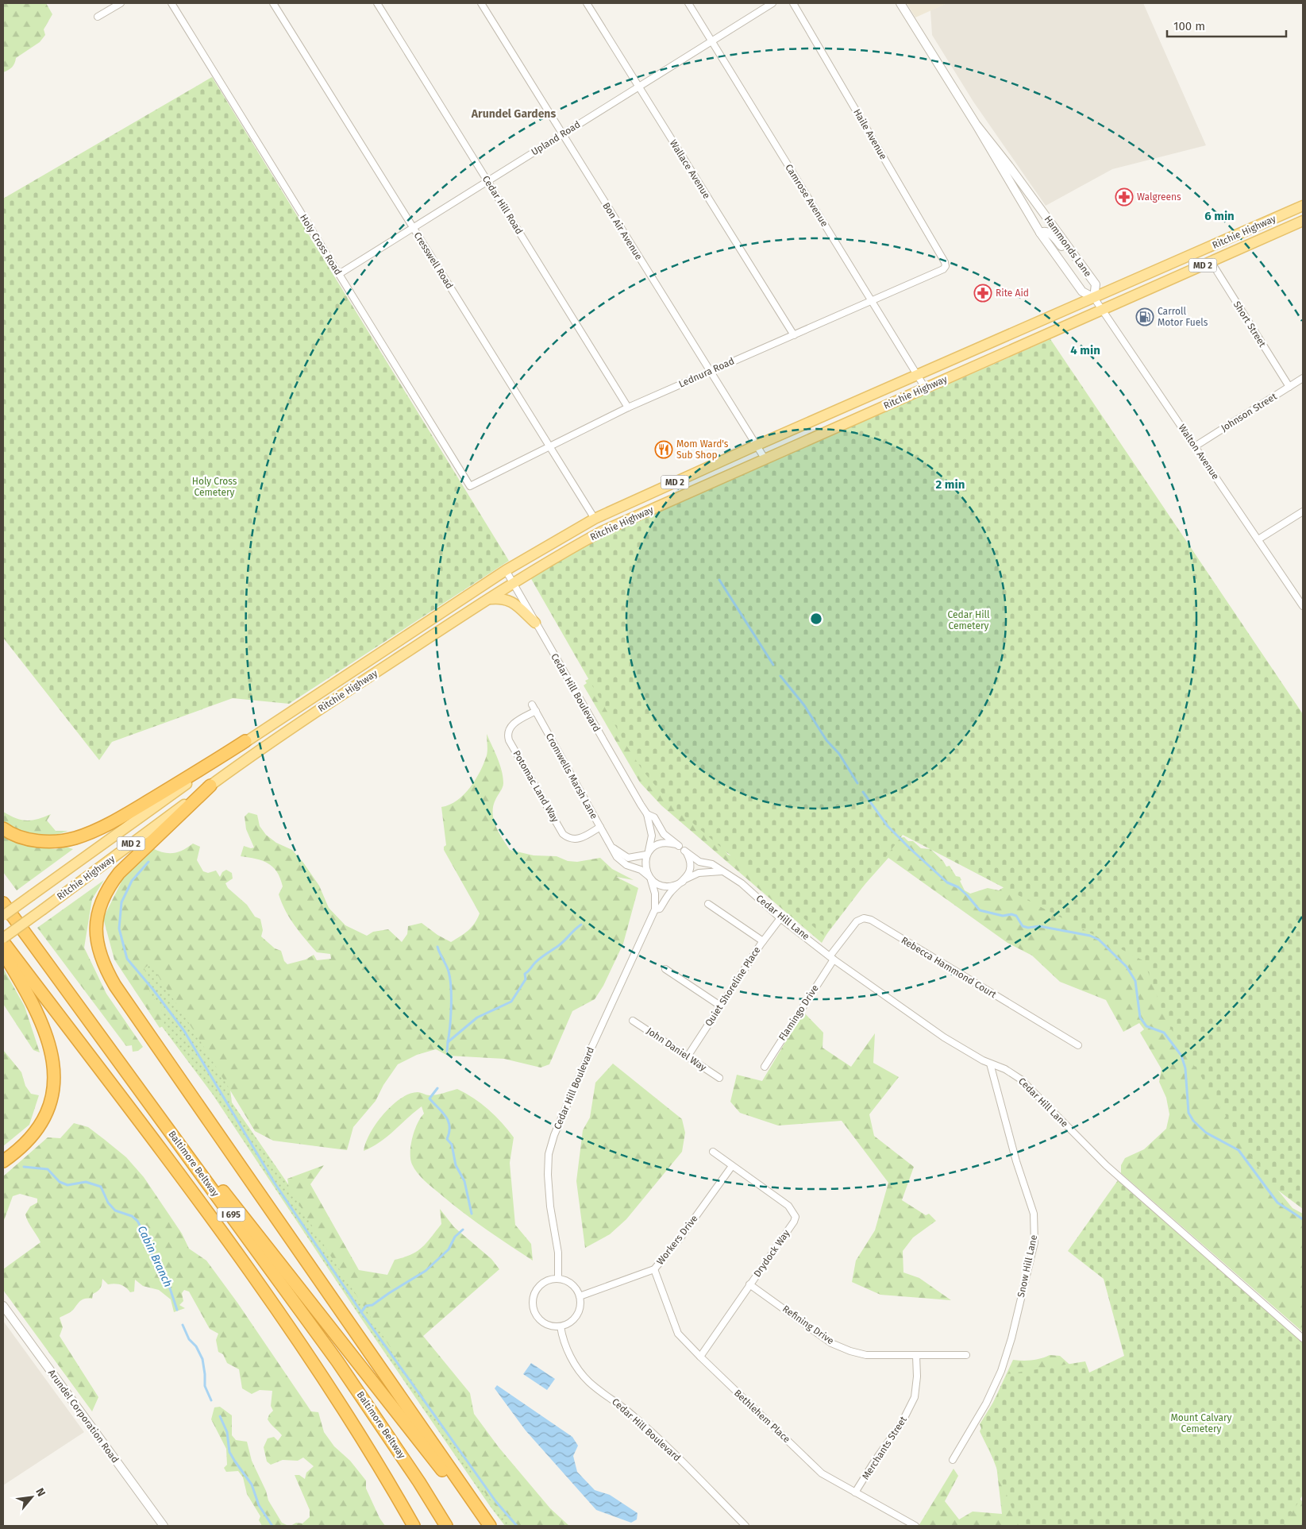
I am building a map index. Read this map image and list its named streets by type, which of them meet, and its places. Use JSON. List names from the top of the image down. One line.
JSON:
{"streets":{"highway":["Baltimore Beltway","I 695"],"main road":["Ritchie Highway","MD 2"],"street":["Haile Avenue","Upland Road","Wallace Avenue","Camrose Avenue","Cedar Hill Road","Bon Air Avenue","Holy Cross Road","Hammonds Lane","Cresswell Road","Short Street","Lednura Road","Johnson Street","Walton Avenue","Cedar Hill Boulevard","Cromwells Marsh Lane","Potomac Land Way","Cedar Hill Lane","Rebecca Hammond Court","Quiet Shoreline Place","Flamingo Drive","John Daniel Way","Workers Drive","Drydock Way","Snow Hill Lane","Refining Drive","Arundel Corporation Road","Bethlehem Place","Merchants Street"]},"crossings":[["Haile Avenue","Lednura Road"],["Upland Road","Wallace Avenue"],["Upland Road","Camrose Avenue"],["Upland Road","Cedar Hill Road"],["Upland Road","Bon Air Avenue"],["Upland Road","Holy Cross Road"],["Upland Road","Cresswell Road"],["Wallace Avenue","Lednura Road"],["Camrose Avenue","Ritchie Highway"],["Camrose Avenue","Lednura Road"],["Cedar Hill Road","Lednura Road"],["Bon Air Avenue","Ritchie Highway"],["Bon Air Avenue","Lednura Road"],["Ritchie Highway","Hammonds Lane"],["Ritchie Highway","Cresswell Road"],["Ritchie Highway","Short Street"],["Ritchie Highway","Walton Avenue"],["Ritchie Highway","Cedar Hill Boulevard"],["Holy Cross Road","Lednura Road"],["Hammonds Lane","Walton Avenue"],["Cresswell Road","Lednura Road"],["Short Street","Johnson Street"],["Johnson Street","Walton Avenue"],["Cedar Hill Boulevard","Cromwells Marsh Lane"],["Cedar Hill Boulevard","Cedar Hill Lane"],["Cedar Hill Boulevard","Workers Drive"],["Cromwells Marsh Lane","Potomac Land Way"],["Cromwells Marsh Lane","Cedar Hill Lane"],["Cedar Hill Lane","Rebecca Hammond Court"],["Cedar Hill Lane","Quiet Shoreline Place"],["Cedar Hill Lane","Flamingo Drive"],["Cedar Hill Lane","Snow Hill Lane"],["Rebecca Hammond Court","Flamingo Drive"],["Quiet Shoreline Place","John Daniel Way"],["Workers Drive","Drydock Way"],["Workers Drive","Bethlehem Place"],["Drydock Way","Refining Drive"],["Drydock Way","Bethlehem Place"],["Refining Drive","Merchants Street"],["Bethlehem Place","Merchants Street"]],"districts":["Arundel Gardens"],"water":["Cabin Branch"],"parks":["Holy Cross Cemetery","Cedar Hill Cemetery","Mount Calvary Cemetery"],"places":{"pharmacy":["Walgreens","Rite Aid"],"fuel station":["Carroll Motor Fuels"],"restaurant":["Mom Ward's Sub Shop"]},"scale_bar":"100 m","north":"top right","rings":["6 min","4 min","2 min"]}
